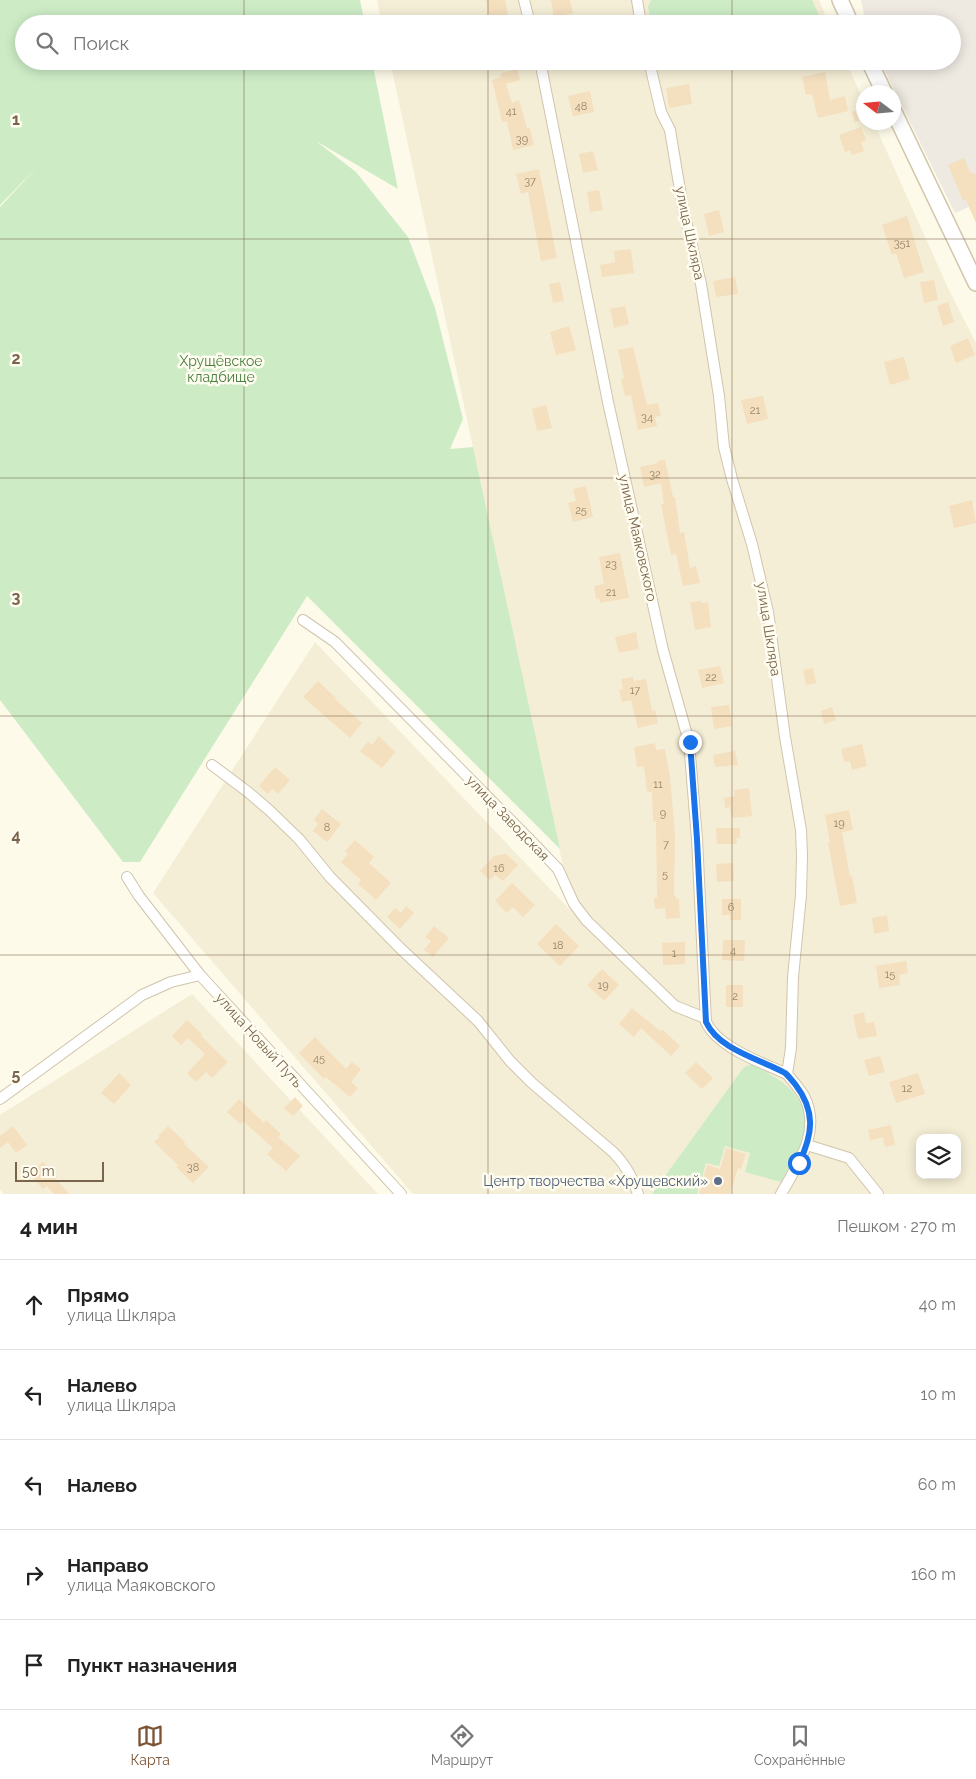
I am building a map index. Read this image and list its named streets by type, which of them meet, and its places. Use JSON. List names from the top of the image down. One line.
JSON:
{"streets":{"street":["улица Шкляра","улица Маяковского","улица Заводская","улица Новый Путь"]},"crossings":[["улица Маяковского","улица Заводская"]],"parks":["Хрущёвское кладбище"],"places":["Центр творчества «Хрущевский»"],"house_numbers":["48","41","39","37","351","21","34","32","25","23","21","22","17","11","9","19","8","7","16","5","6","18","4","1","15","19","2","45","12","38"],"scale_bar":"50 m","north":"left","page":{"search":"Поиск","scale":"50 m","heading":["4 мин","Пешком · 270 m"],"list":[["Прямо","улица Шкляра","40 m"],["Налево","улица Шкляра","10 m"],["Налево","60 m"],["Направо","улица Маяковского","160 m"],"Пункт назначения"],"nav":["Карта","Маршрут","Сохранённые"]},"grid":{"rows":["1","2","3","4","5"]}}
